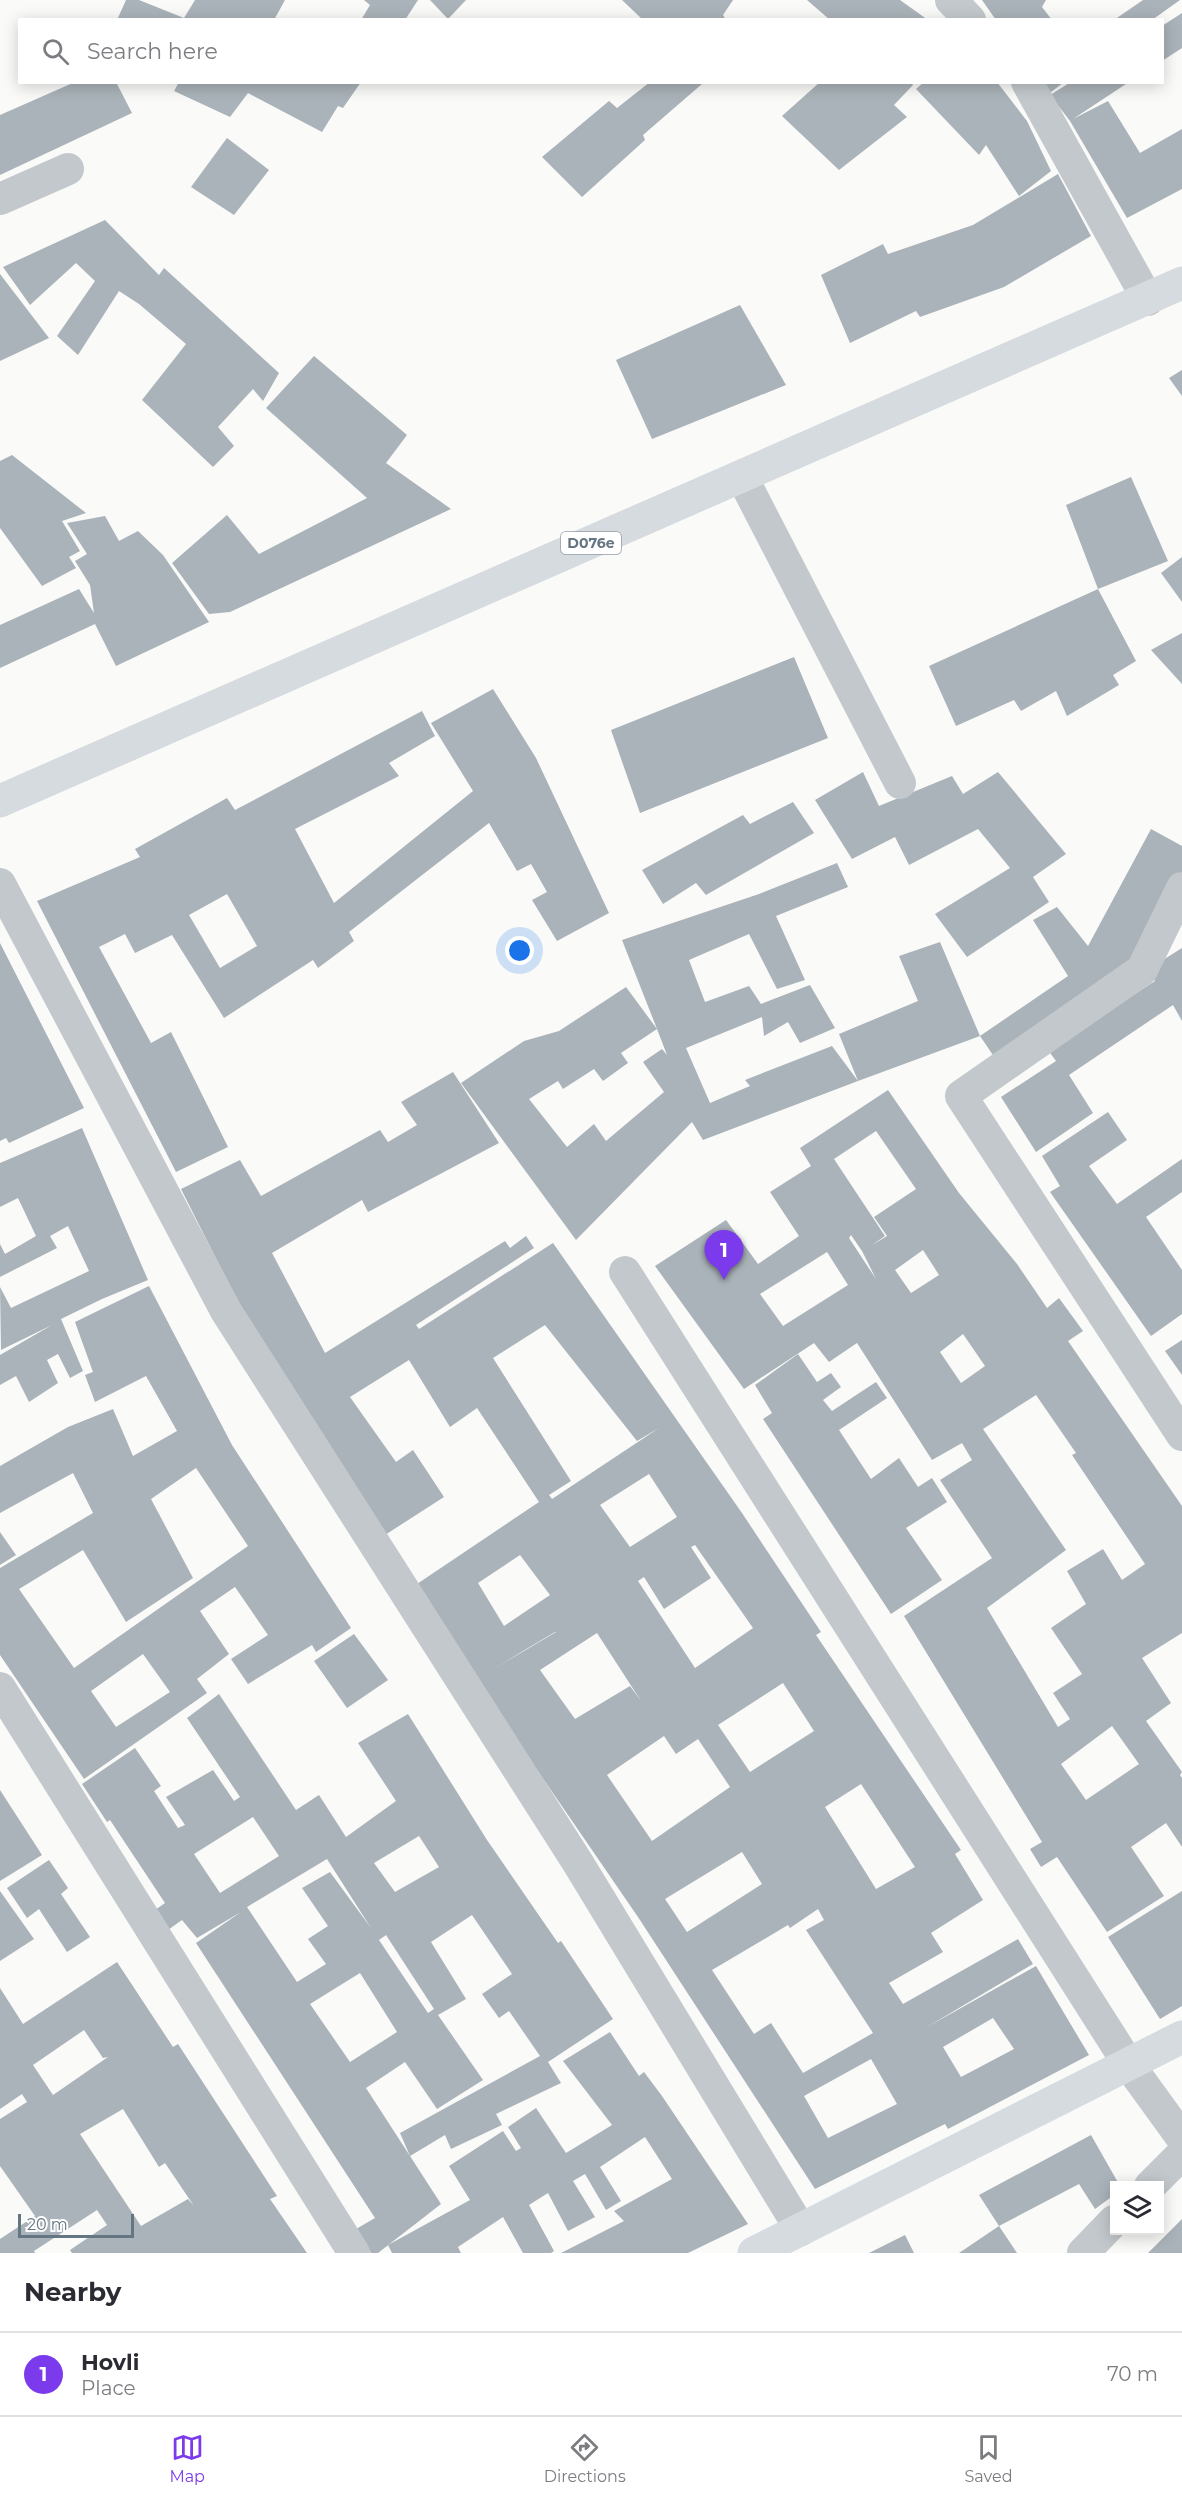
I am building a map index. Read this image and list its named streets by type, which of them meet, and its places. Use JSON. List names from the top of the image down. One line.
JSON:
{"streets":{"main road":["D076e"]},"scale_bar":"20 m","page":{"search":"Search here","pins":"1","scale":"20 m","heading":"Nearby","list":[{"mark":"1","name":"Hovli","note":"Place","value":"70 m"}],"nav":["Map","Directions","Saved"]}}
